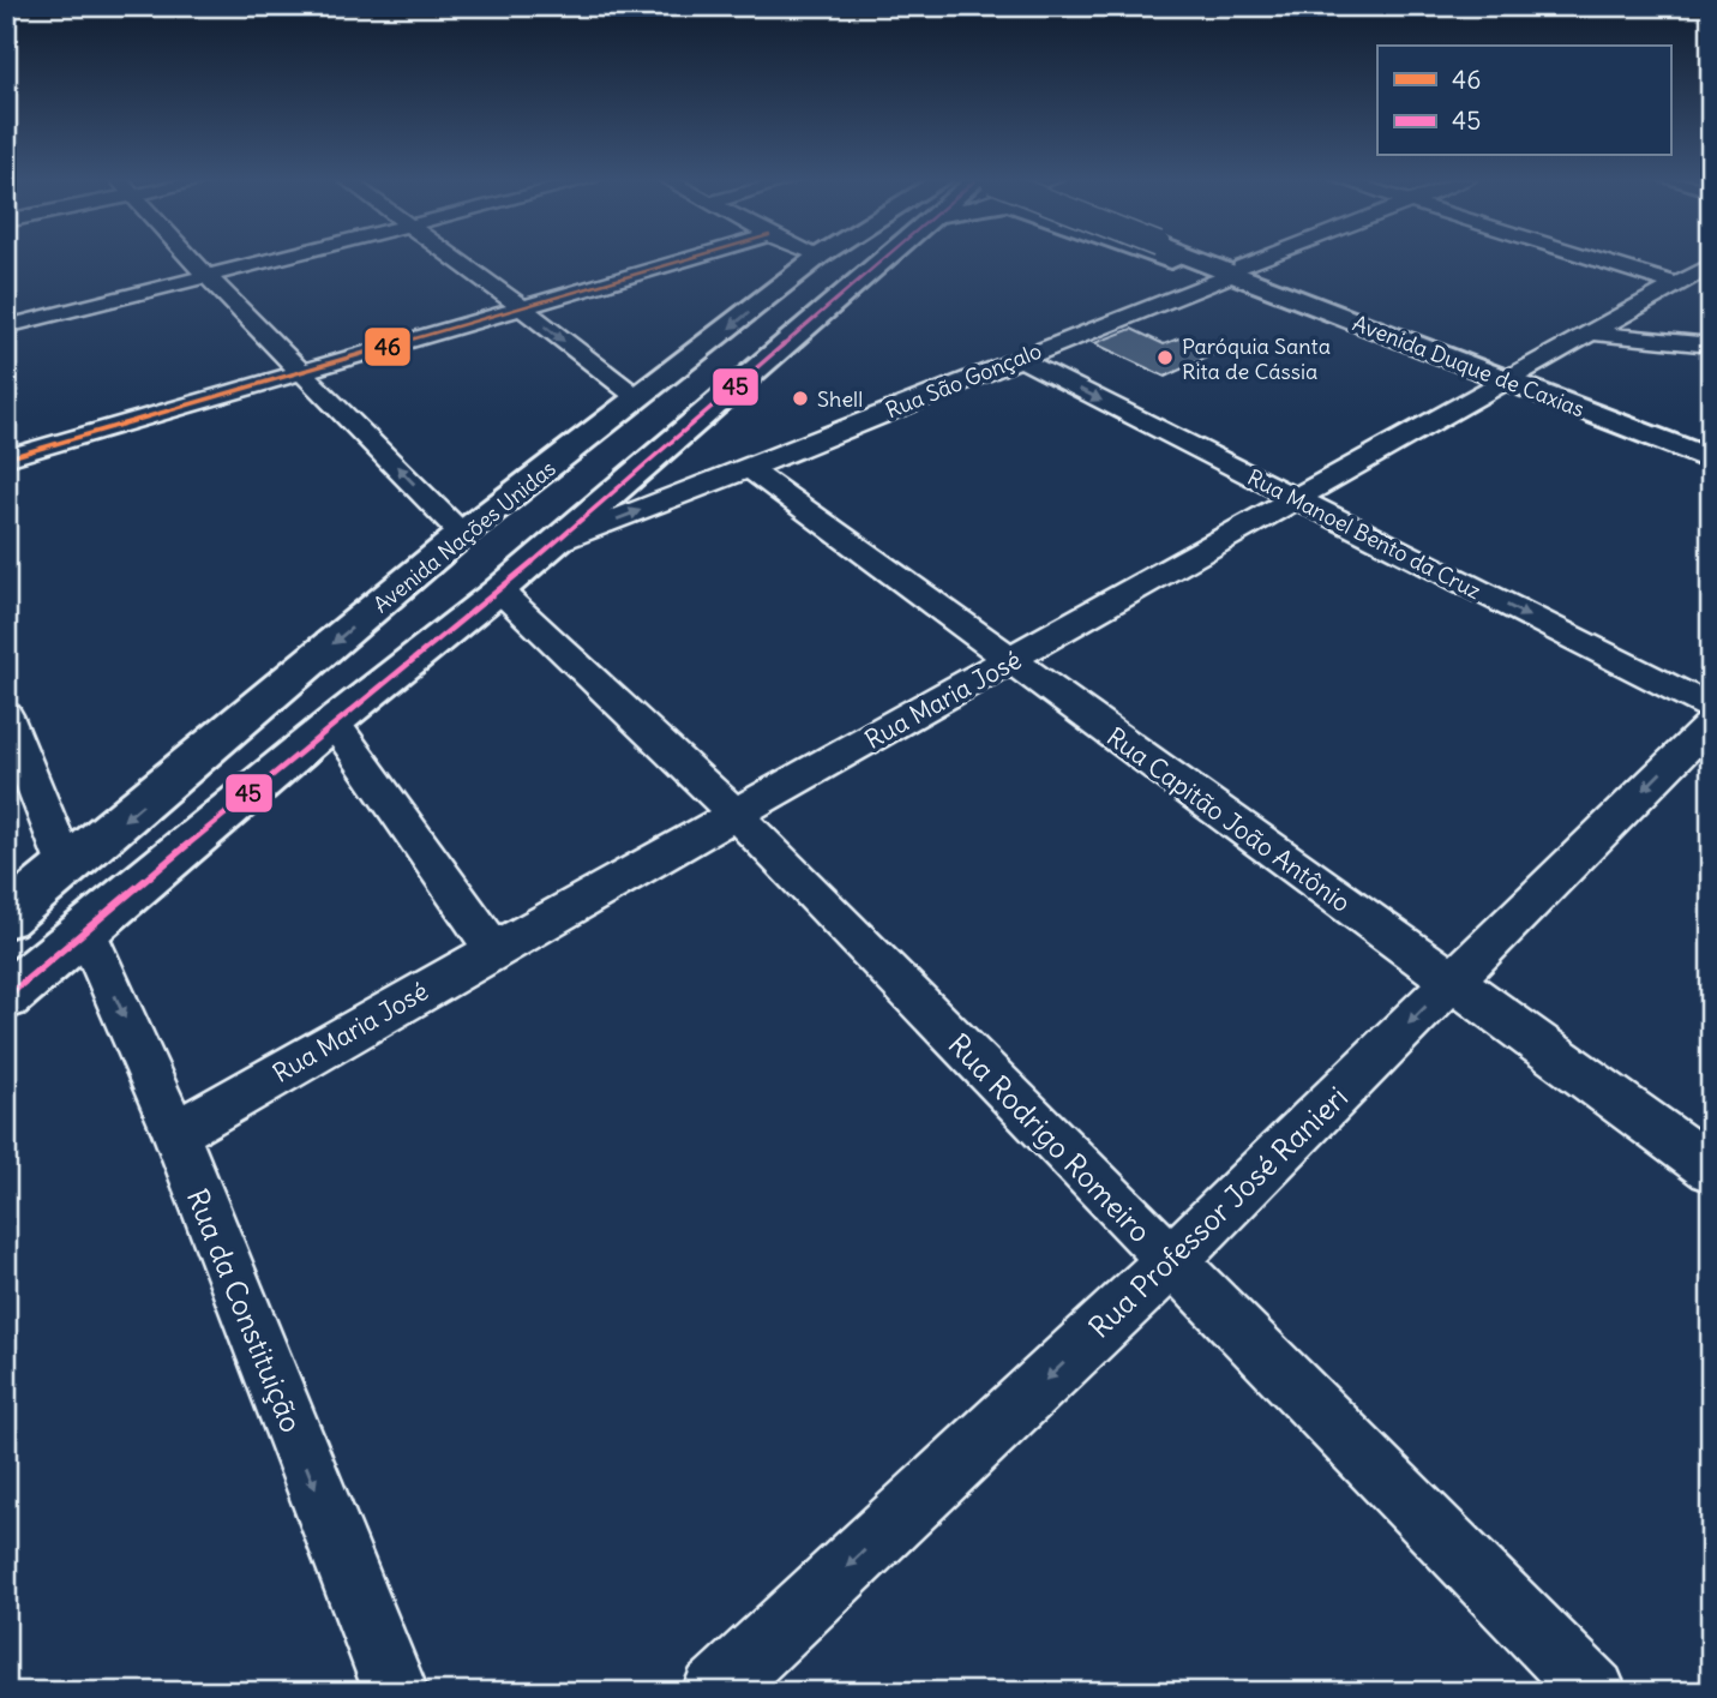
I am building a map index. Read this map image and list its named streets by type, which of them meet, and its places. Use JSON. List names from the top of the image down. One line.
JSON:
{"streets":{"main road":["Avenida Duque de Caxias","Avenida Nações Unidas"],"street":["Rua São Gonçalo","Rua Manoel Bento da Cruz","Rua Maria José","Rua Capitão João Antônio","Rua Rodrigo Romeiro","Rua Professor José Ranieri","Rua da Constituição"]},"crossings":[["Avenida Duque de Caxias","Rua São Gonçalo"],["Avenida Duque de Caxias","Rua Maria José"],["Rua São Gonçalo","Rua Manoel Bento da Cruz"],["Rua São Gonçalo","Rua Capitão João Antônio"],["Rua Manoel Bento da Cruz","Rua Maria José"],["Rua Maria José","Rua Capitão João Antônio"],["Rua Maria José","Rua Rodrigo Romeiro"],["Rua Maria José","Rua da Constituição"],["Rua Capitão João Antônio","Rua Professor José Ranieri"],["Rua Rodrigo Romeiro","Rua Professor José Ranieri"]],"one_way":["Rua Manoel Bento da Cruz","Rua Professor José Ranieri","Rua da Constituição"],"places":["Paróquia Santa Rita de Cássia","Shell"],"lines":["transit line 46","transit line 45"],"legend":["46","45"]}
